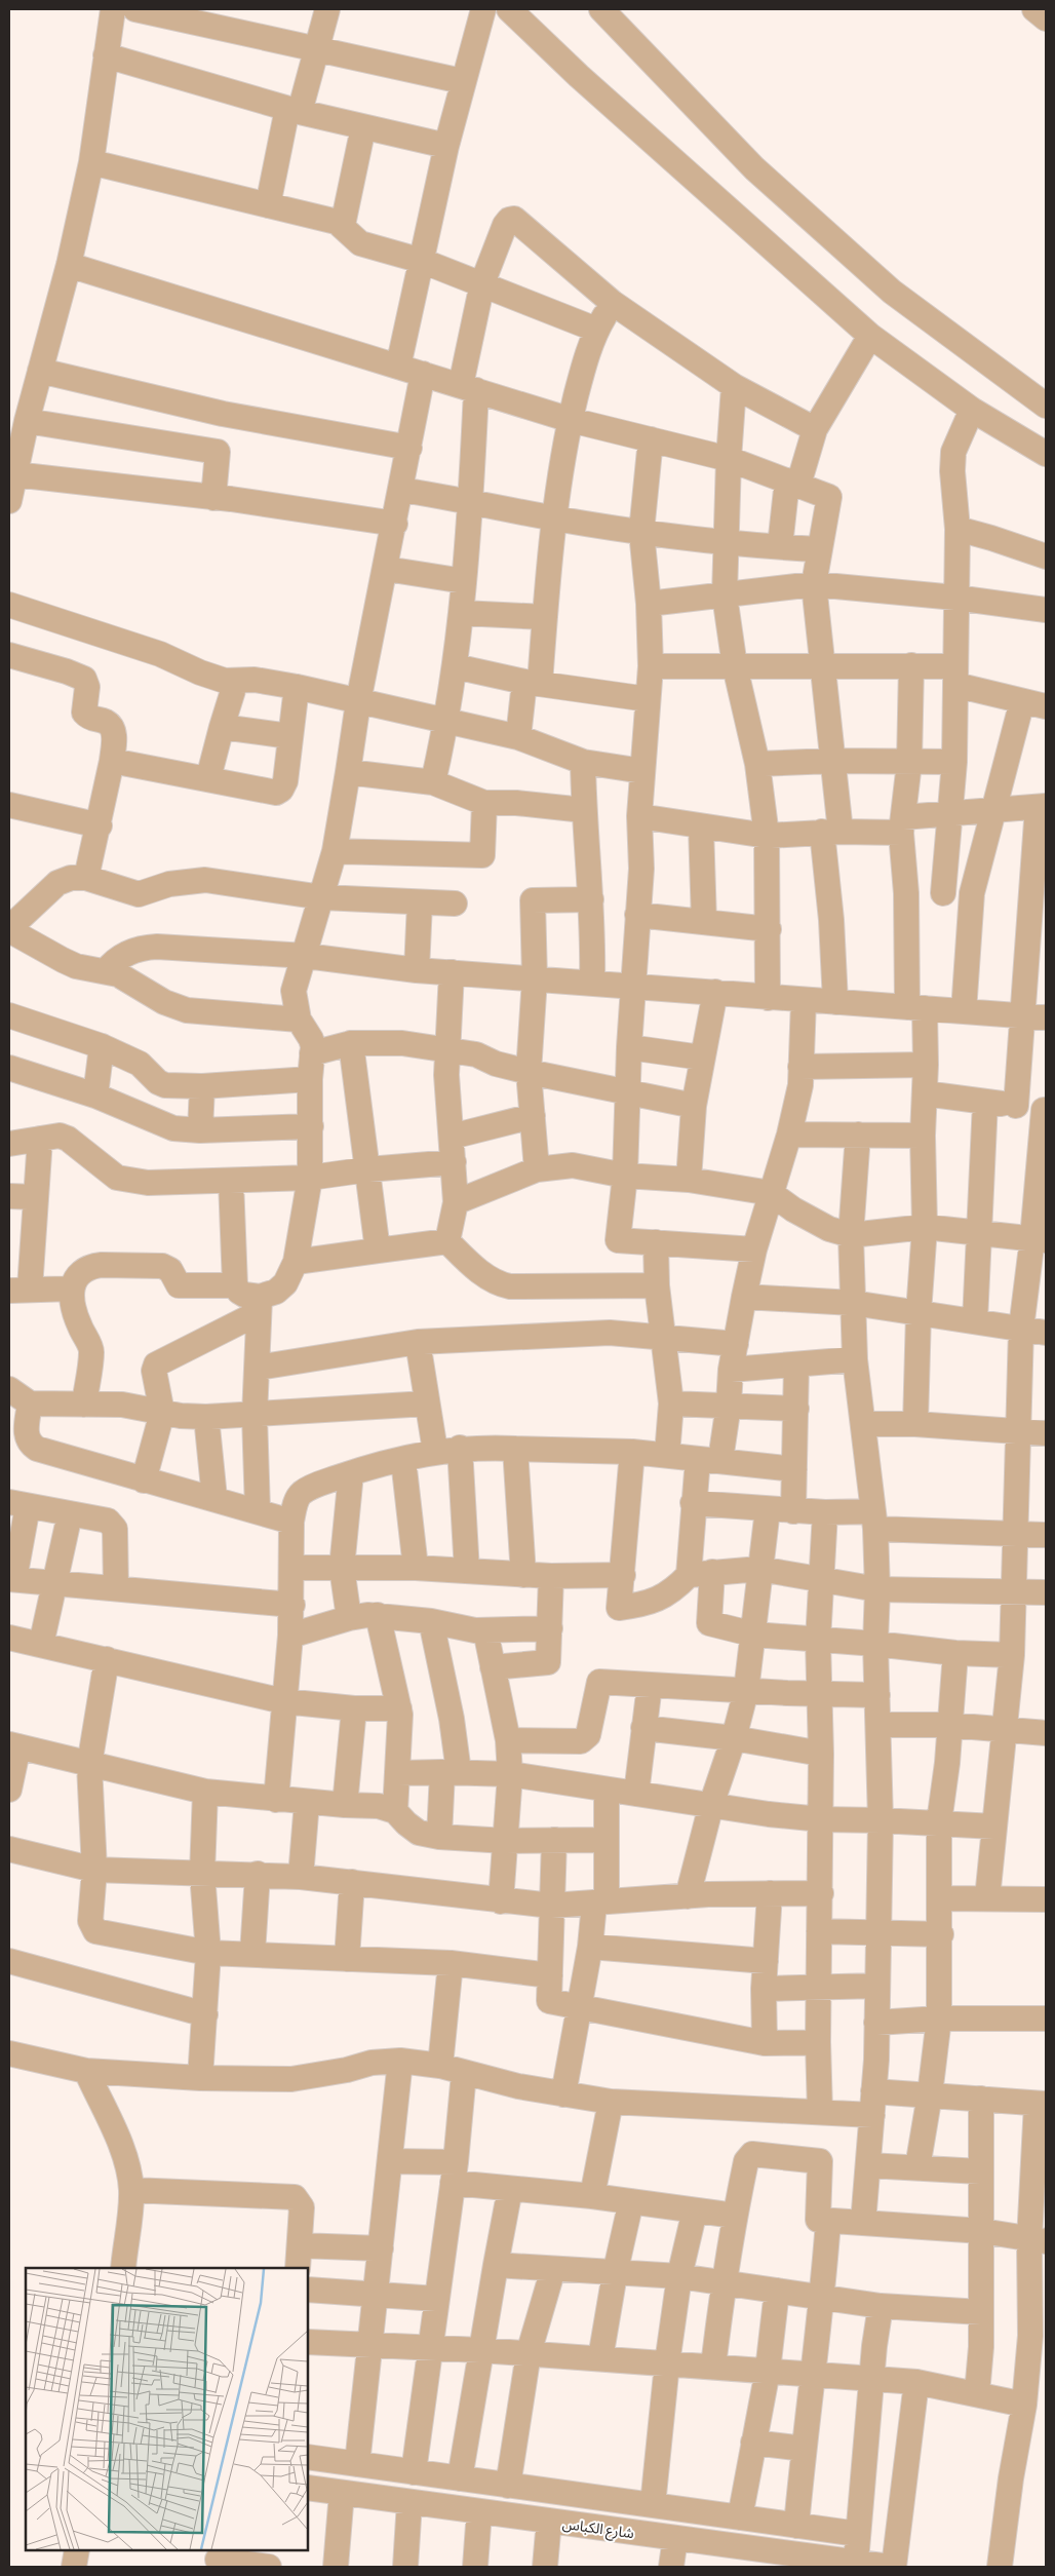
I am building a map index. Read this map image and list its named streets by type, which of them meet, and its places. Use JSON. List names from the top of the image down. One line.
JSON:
{"streets":{"street":["شارع الكباس"]}}
